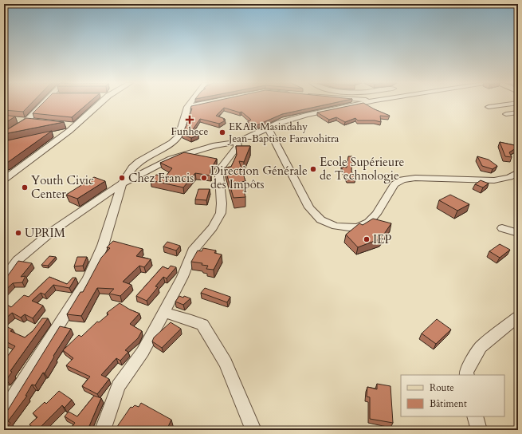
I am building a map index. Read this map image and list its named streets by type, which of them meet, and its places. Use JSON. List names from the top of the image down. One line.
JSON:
{"places":{"health":["Funhece"],"other":["EKAR Masindahy Jean-Baptiste Faravohitra","Ecole Supérieure de Technologie","Chez Francis","Direction Générale des Impôts","Youth Civic Center","UPRIM","IEP"]},"legend":["Route","Bâtiment"]}
